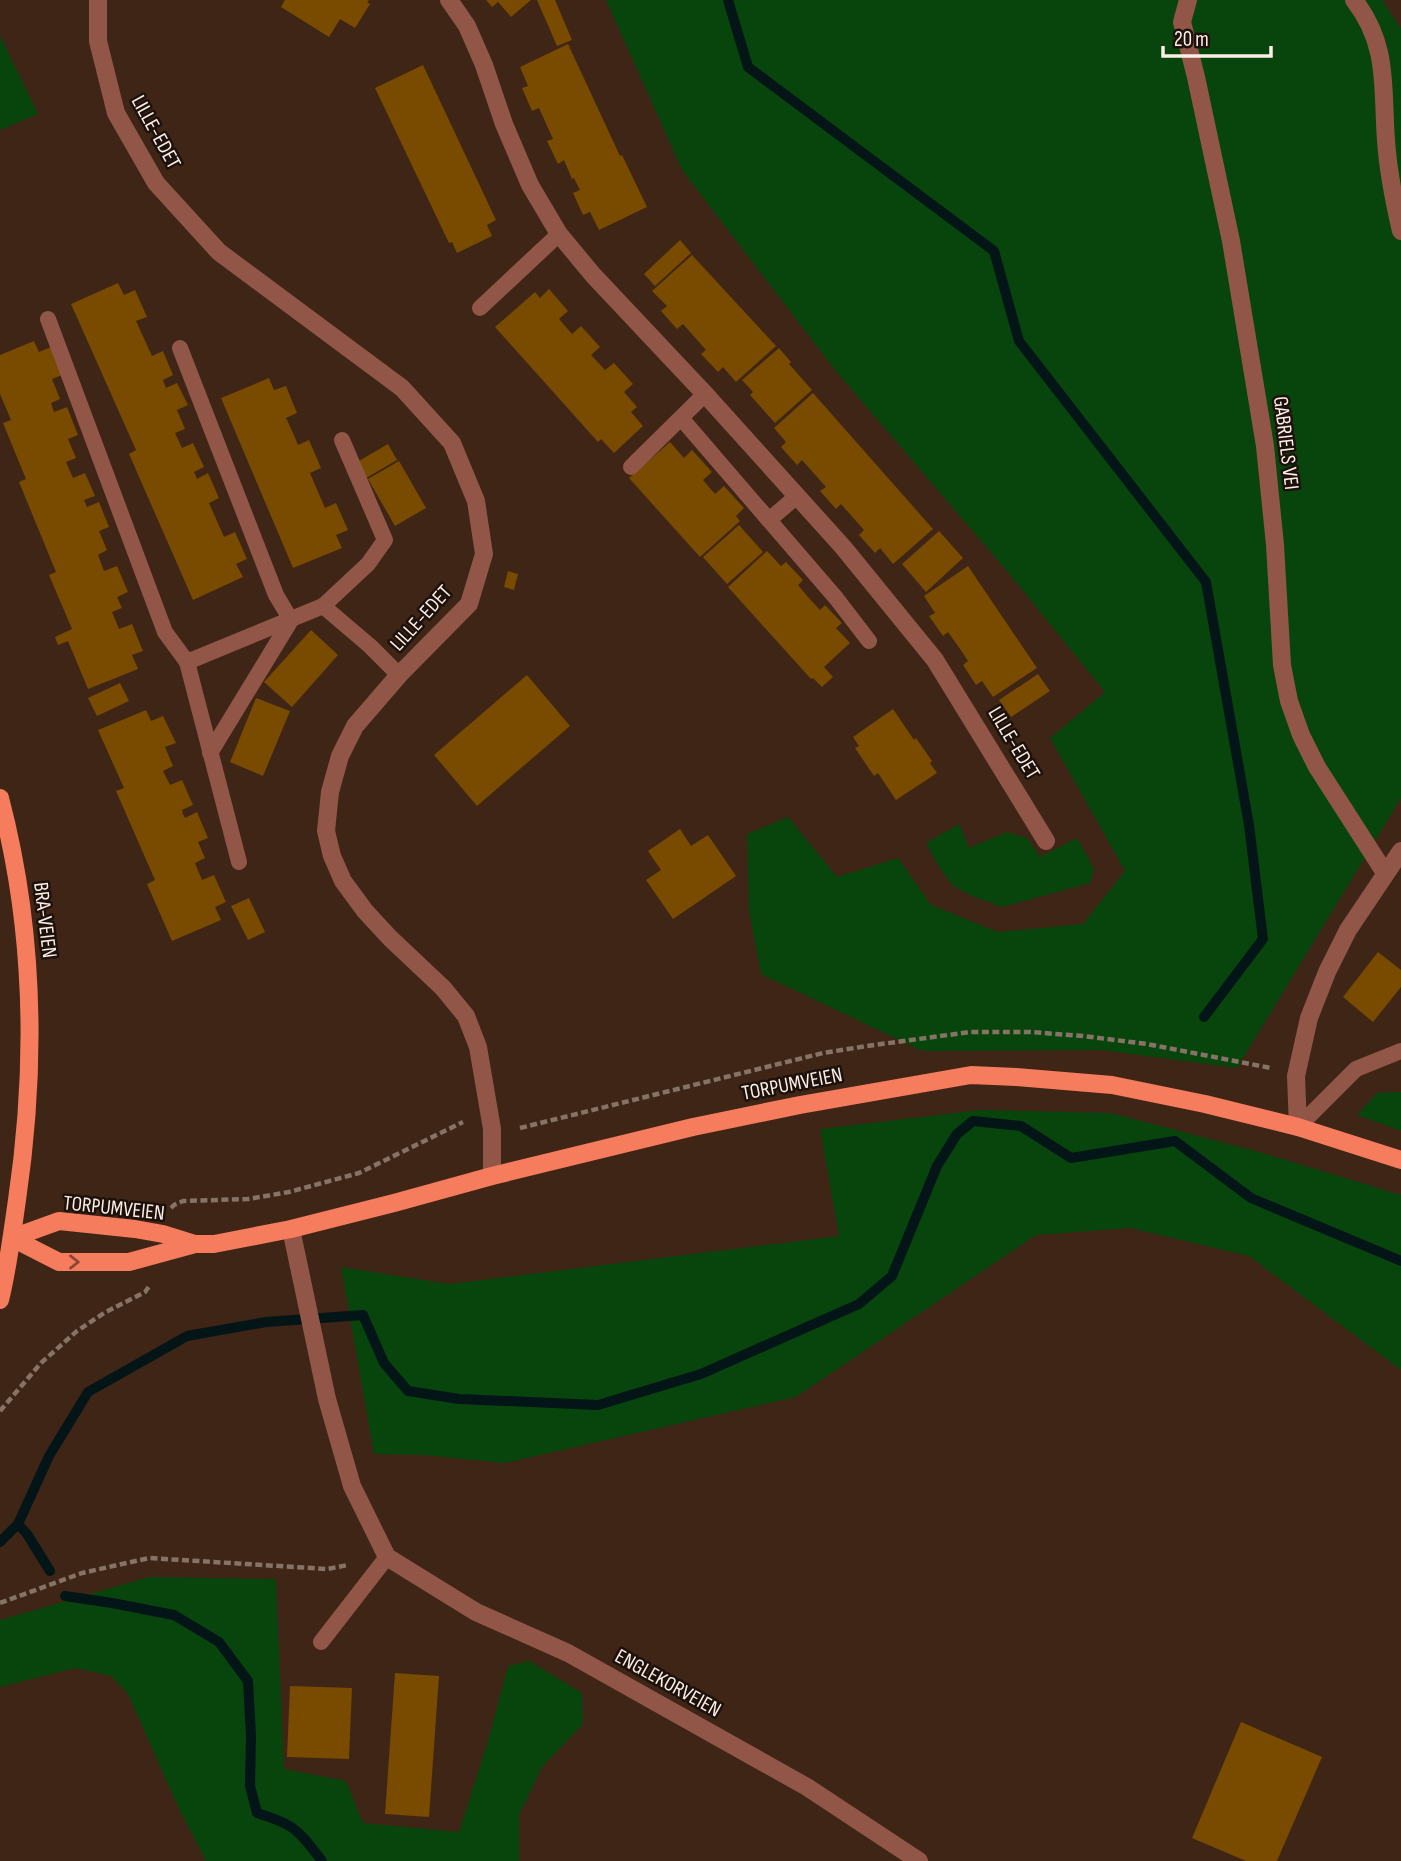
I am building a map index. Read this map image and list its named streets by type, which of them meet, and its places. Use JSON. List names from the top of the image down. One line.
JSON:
{"streets":{"main road":["BRA-VEIEN","TORPUMVEIEN"],"street":["LILLE-EDET","GABRIELS VEI","ENGLEKORVEIEN"]},"crossings":[["LILLE-EDET","TORPUMVEIEN"],["BRA-VEIEN","TORPUMVEIEN"]],"scale_bar":"20 m"}
